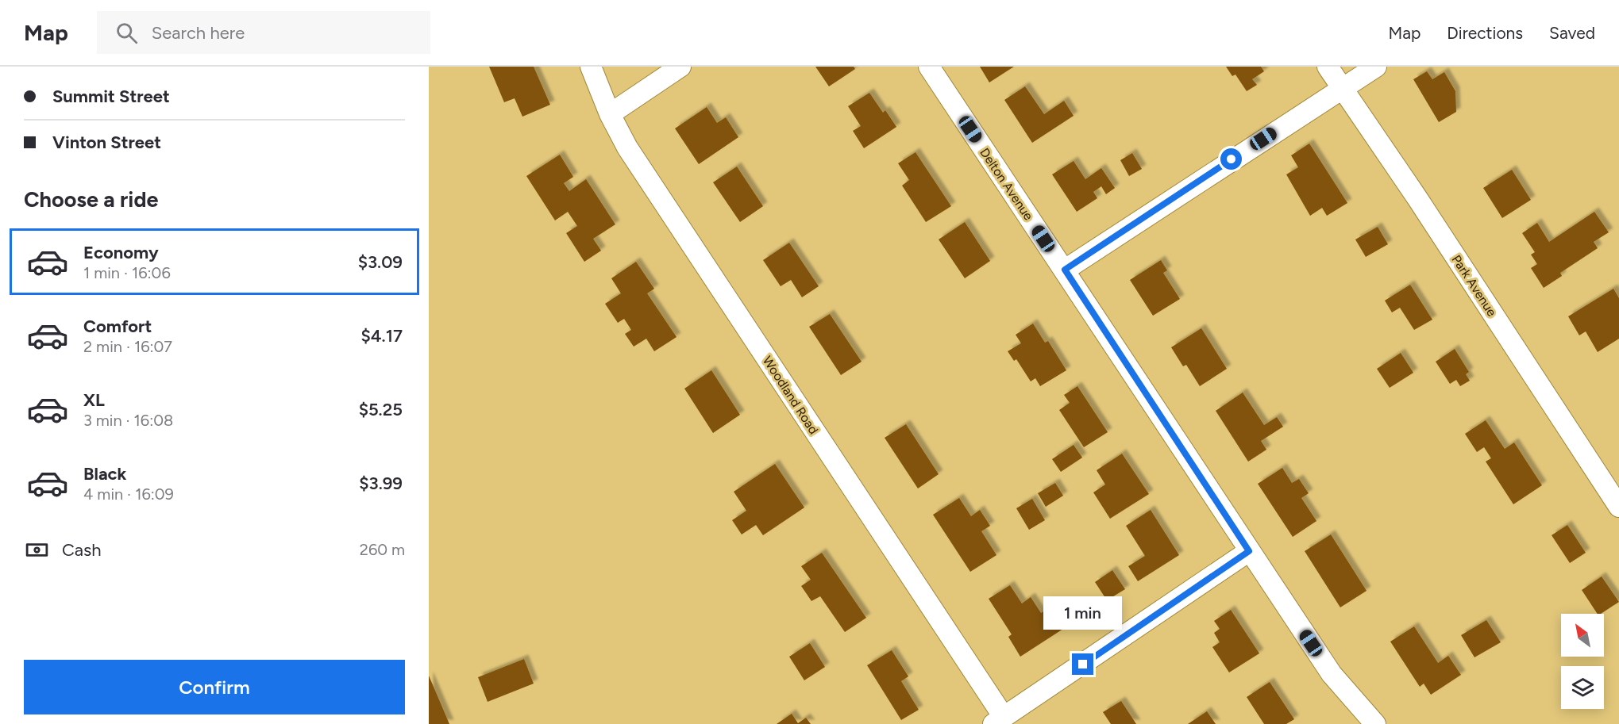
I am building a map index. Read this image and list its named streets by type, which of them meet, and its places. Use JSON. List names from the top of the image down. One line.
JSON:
{"streets":{"street":["Delton Avenue","Park Avenue","Woodland Road"]},"north":"top left","page":{"header":"Map","search":"Search here","nav":["Map","Directions","Saved"],"banner":["Summit Street","Vinton Street"],"heading":"Choose a ride","list":[{"name":"Economy","note":"1 min · 16:06","value":"$3.09"},{"name":"Comfort","note":"2 min · 16:07","value":"$4.17"},{"name":"XL","note":"3 min · 16:08","value":"$5.25"},{"name":"Black","note":"4 min · 16:09","value":"$3.99"}],"pay":["Cash","260 m"],"bubble":"1 min","buttons":"Confirm"}}
